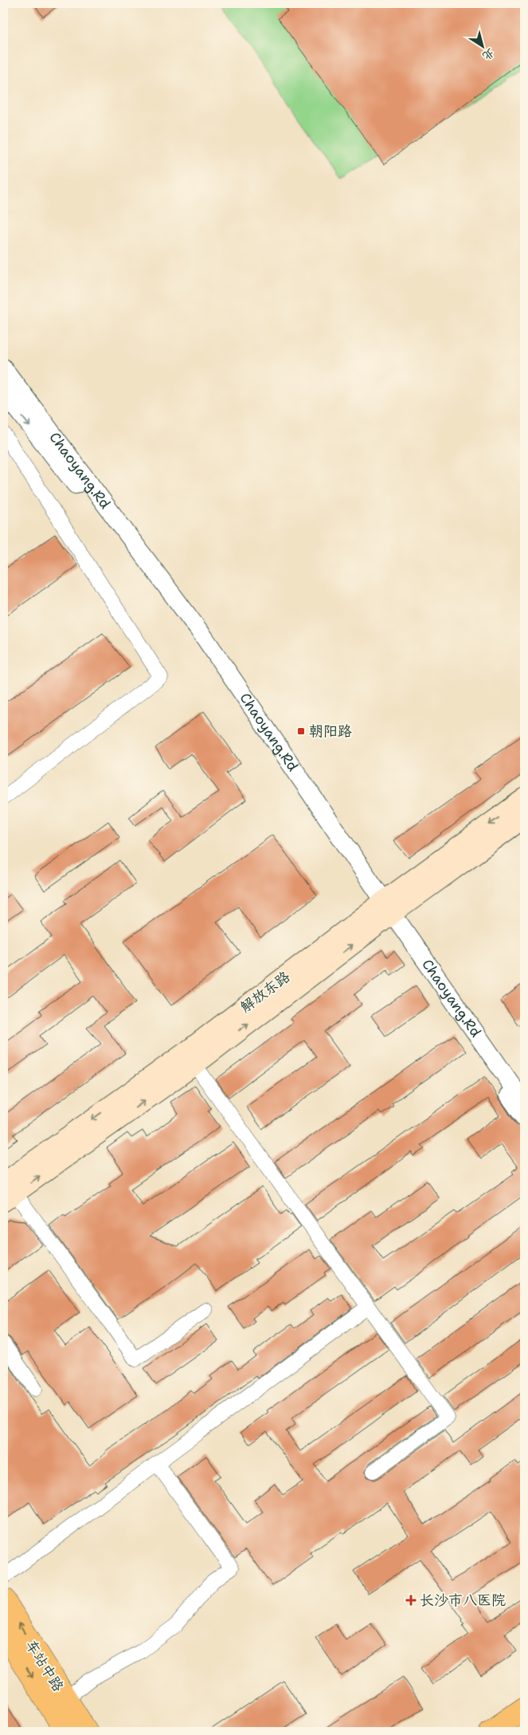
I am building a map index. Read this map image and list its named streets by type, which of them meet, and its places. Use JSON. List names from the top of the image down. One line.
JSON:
{"streets":{"main road":["解放东路","车站中路"],"street":["Chaoyang.Rd"]},"crossings":[["Chaoyang.Rd","解放东路"]],"places":{"transit":["朝阳路"],"health":["长沙市八医院"]},"north":"bottom right"}
